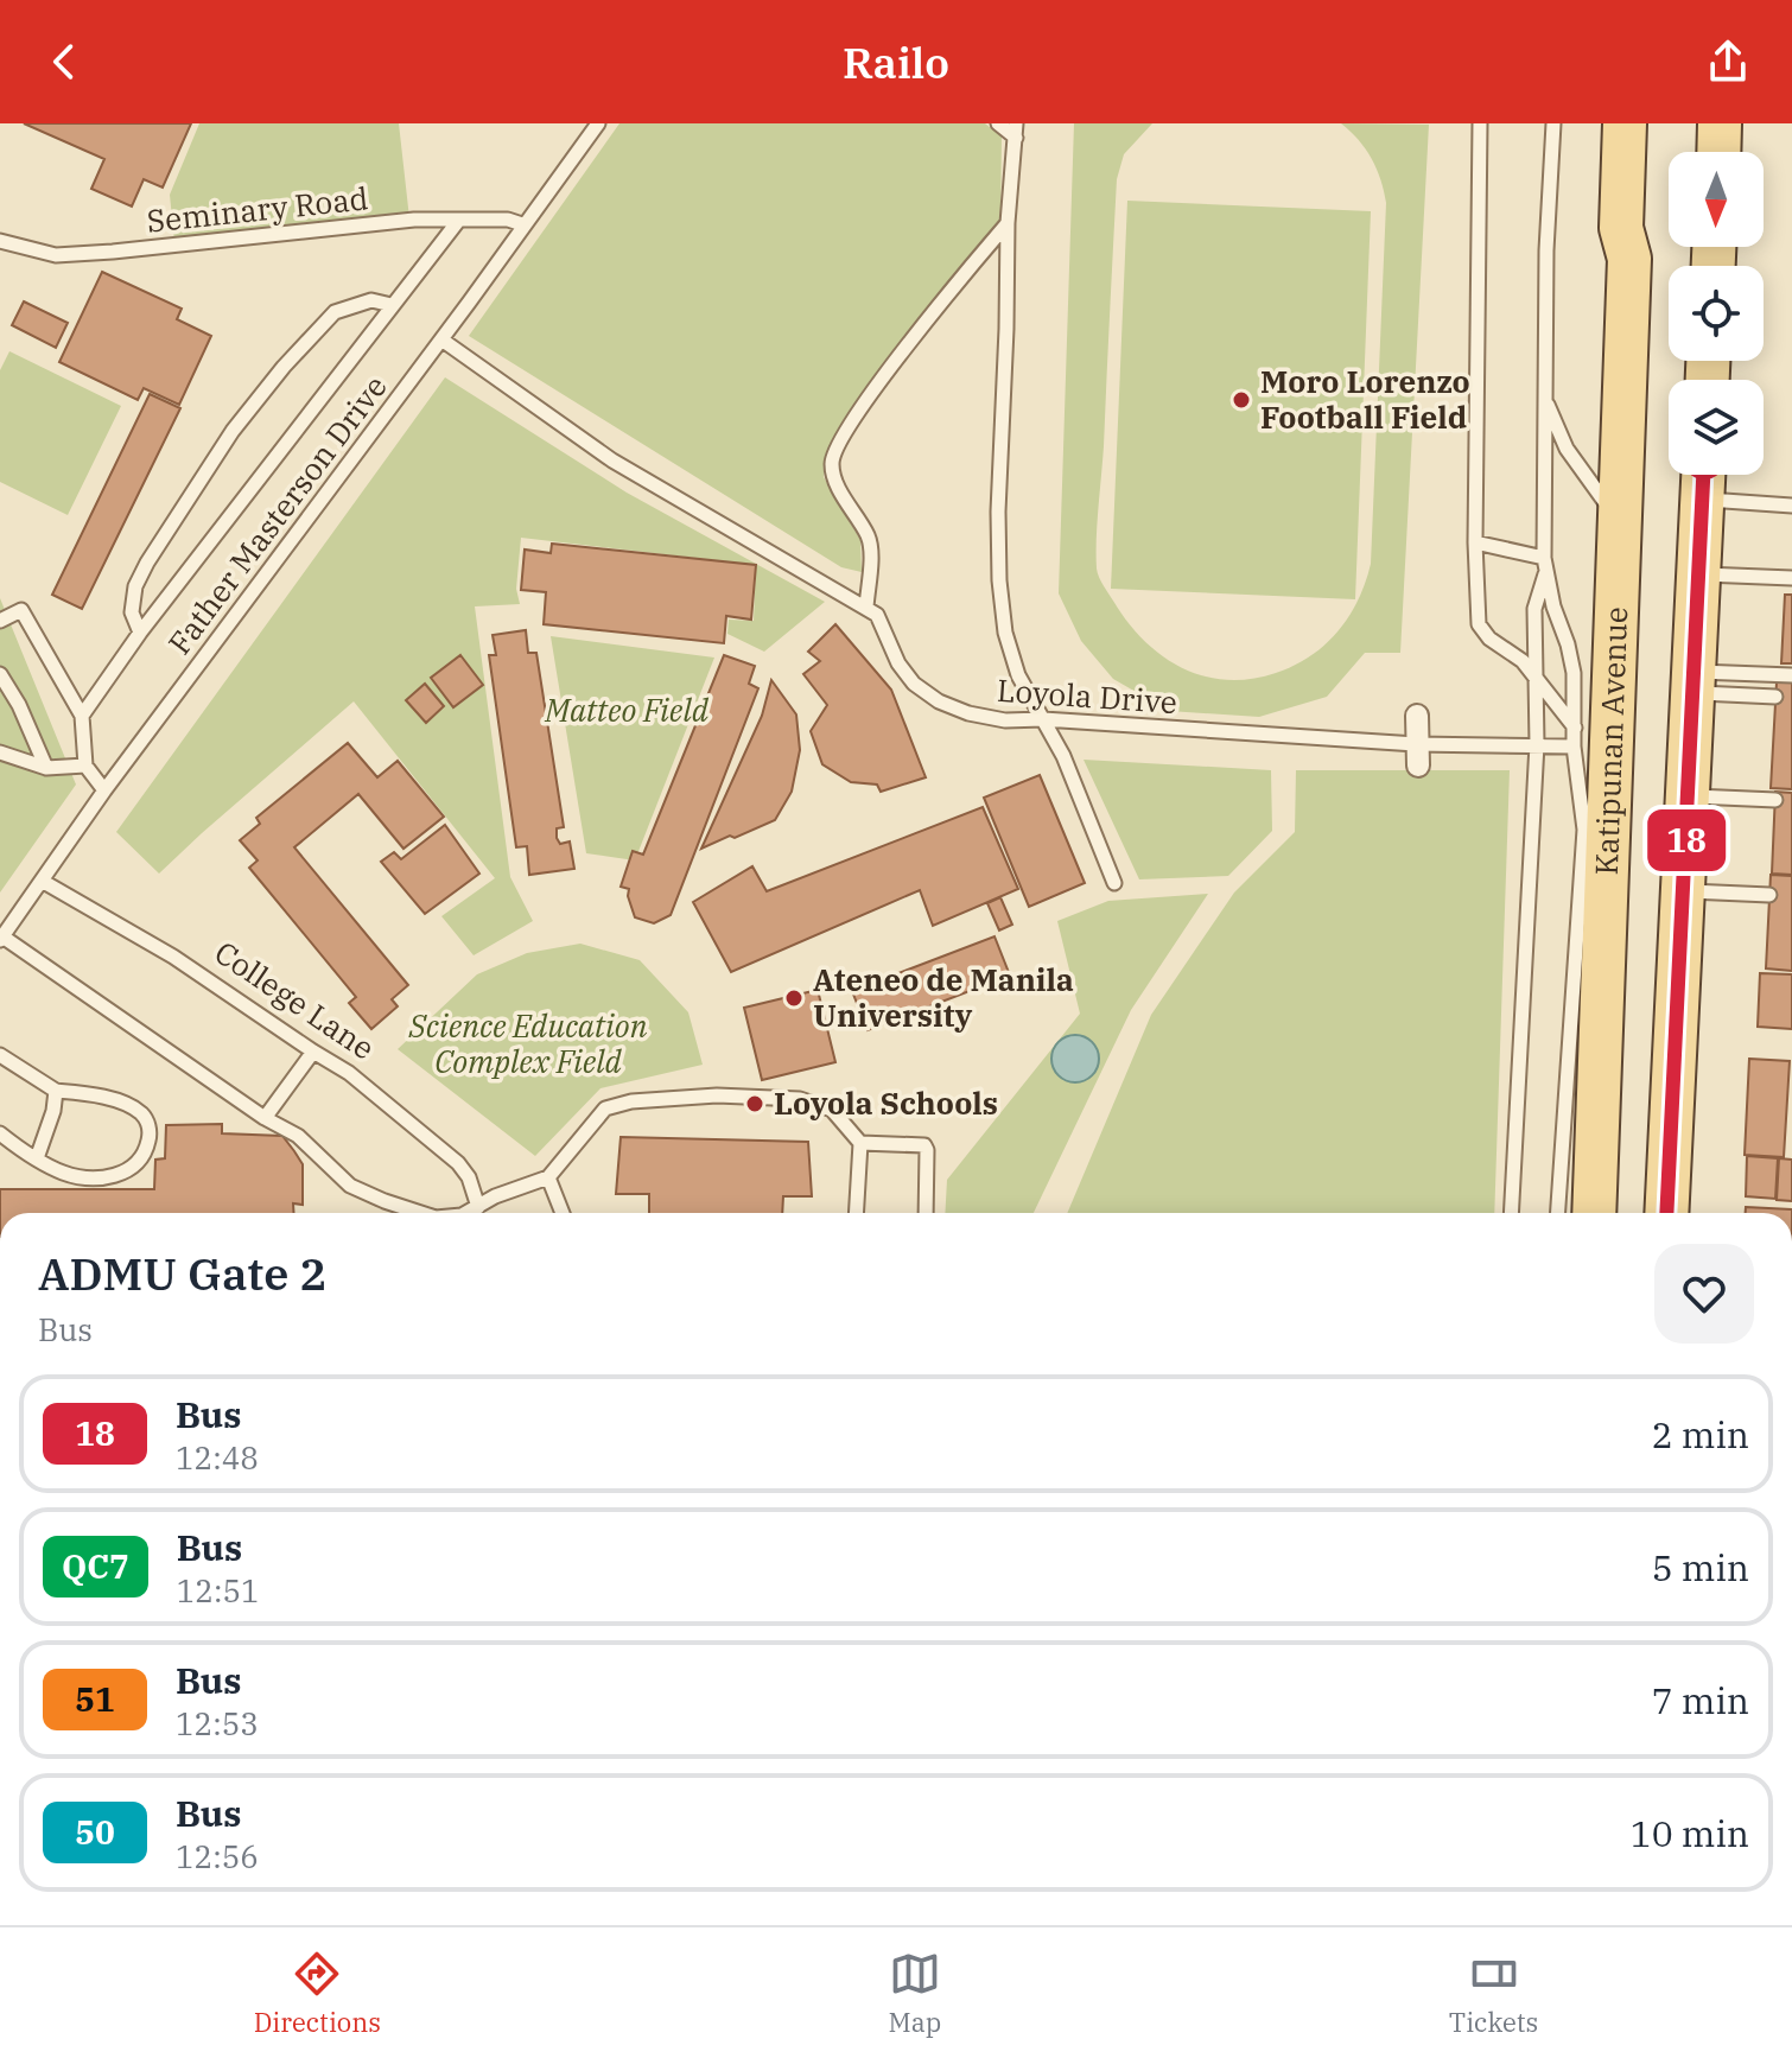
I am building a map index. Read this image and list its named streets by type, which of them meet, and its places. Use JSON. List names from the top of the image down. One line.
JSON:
{"streets":{"main road":["Katipunan Avenue"],"lane":["Seminary Road","Father Masterson Drive","Loyola Drive","College Lane"]},"crossings":[["Seminary Road","Father Masterson Drive"],["Father Masterson Drive","Loyola Drive"],["Father Masterson Drive","College Lane"]],"parks":["Matteo Field","Science Education Complex Field"],"places":["Moro Lorenzo Football Field","Ateneo de Manila University","Loyola Schools"],"lines":["bus line 18"],"north":"bottom","page":{"header":"Railo","on_map":"18","heading":["ADMU Gate 2","Bus"],"list":[{"mark":"18","name":"Bus","note":"12:48","value":"2 min"},{"mark":"QC7","name":"Bus","note":"12:51","value":"5 min"},{"mark":"51","name":"Bus","note":"12:53","value":"7 min"},{"mark":"50","name":"Bus","note":"12:56","value":"10 min"}],"tabs":["Directions","Map","Tickets"]}}
